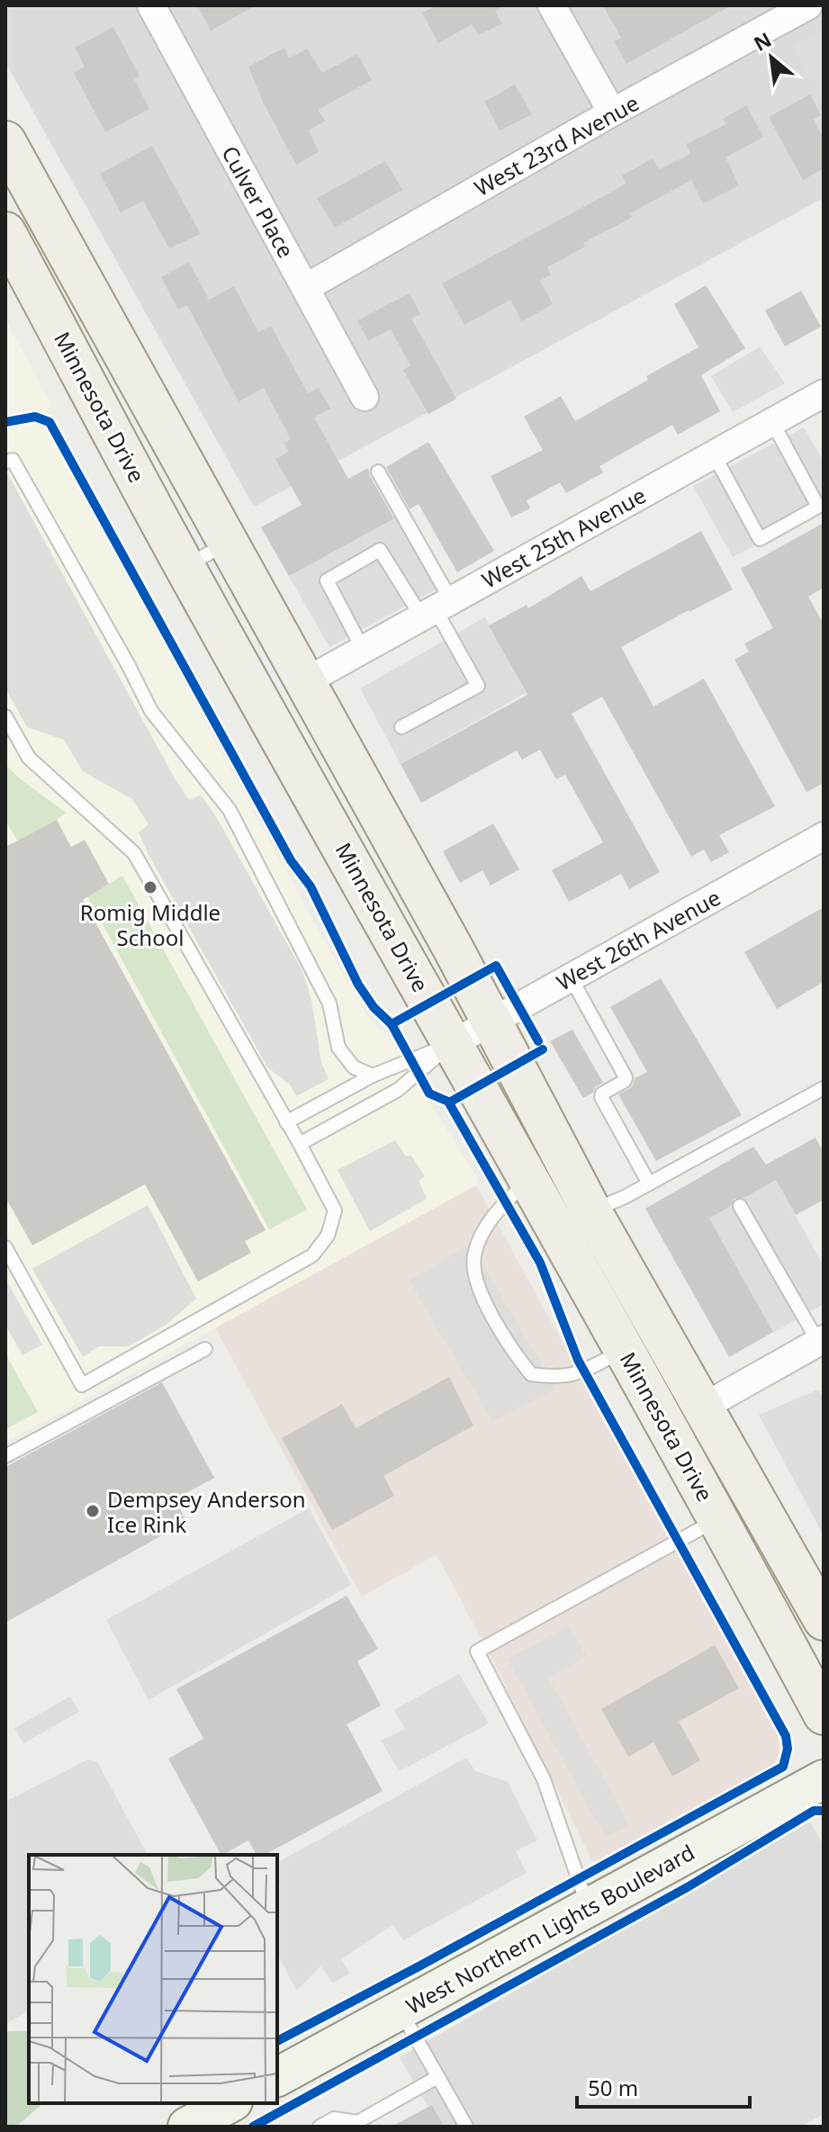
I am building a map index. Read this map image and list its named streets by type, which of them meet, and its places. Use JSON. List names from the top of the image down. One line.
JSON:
{"streets":{"main road":["Minnesota Drive","West Northern Lights Boulevard"],"street":["West 23rd Avenue","Culver Place","West 25th Avenue","West 26th Avenue"]},"crossings":[["West 23rd Avenue","Culver Place"],["Minnesota Drive","West 25th Avenue"],["Minnesota Drive","West 26th Avenue"]],"places":["Romig Middle School","Dempsey Anderson Ice Rink"],"scale_bar":"50 m","north":"top left"}
